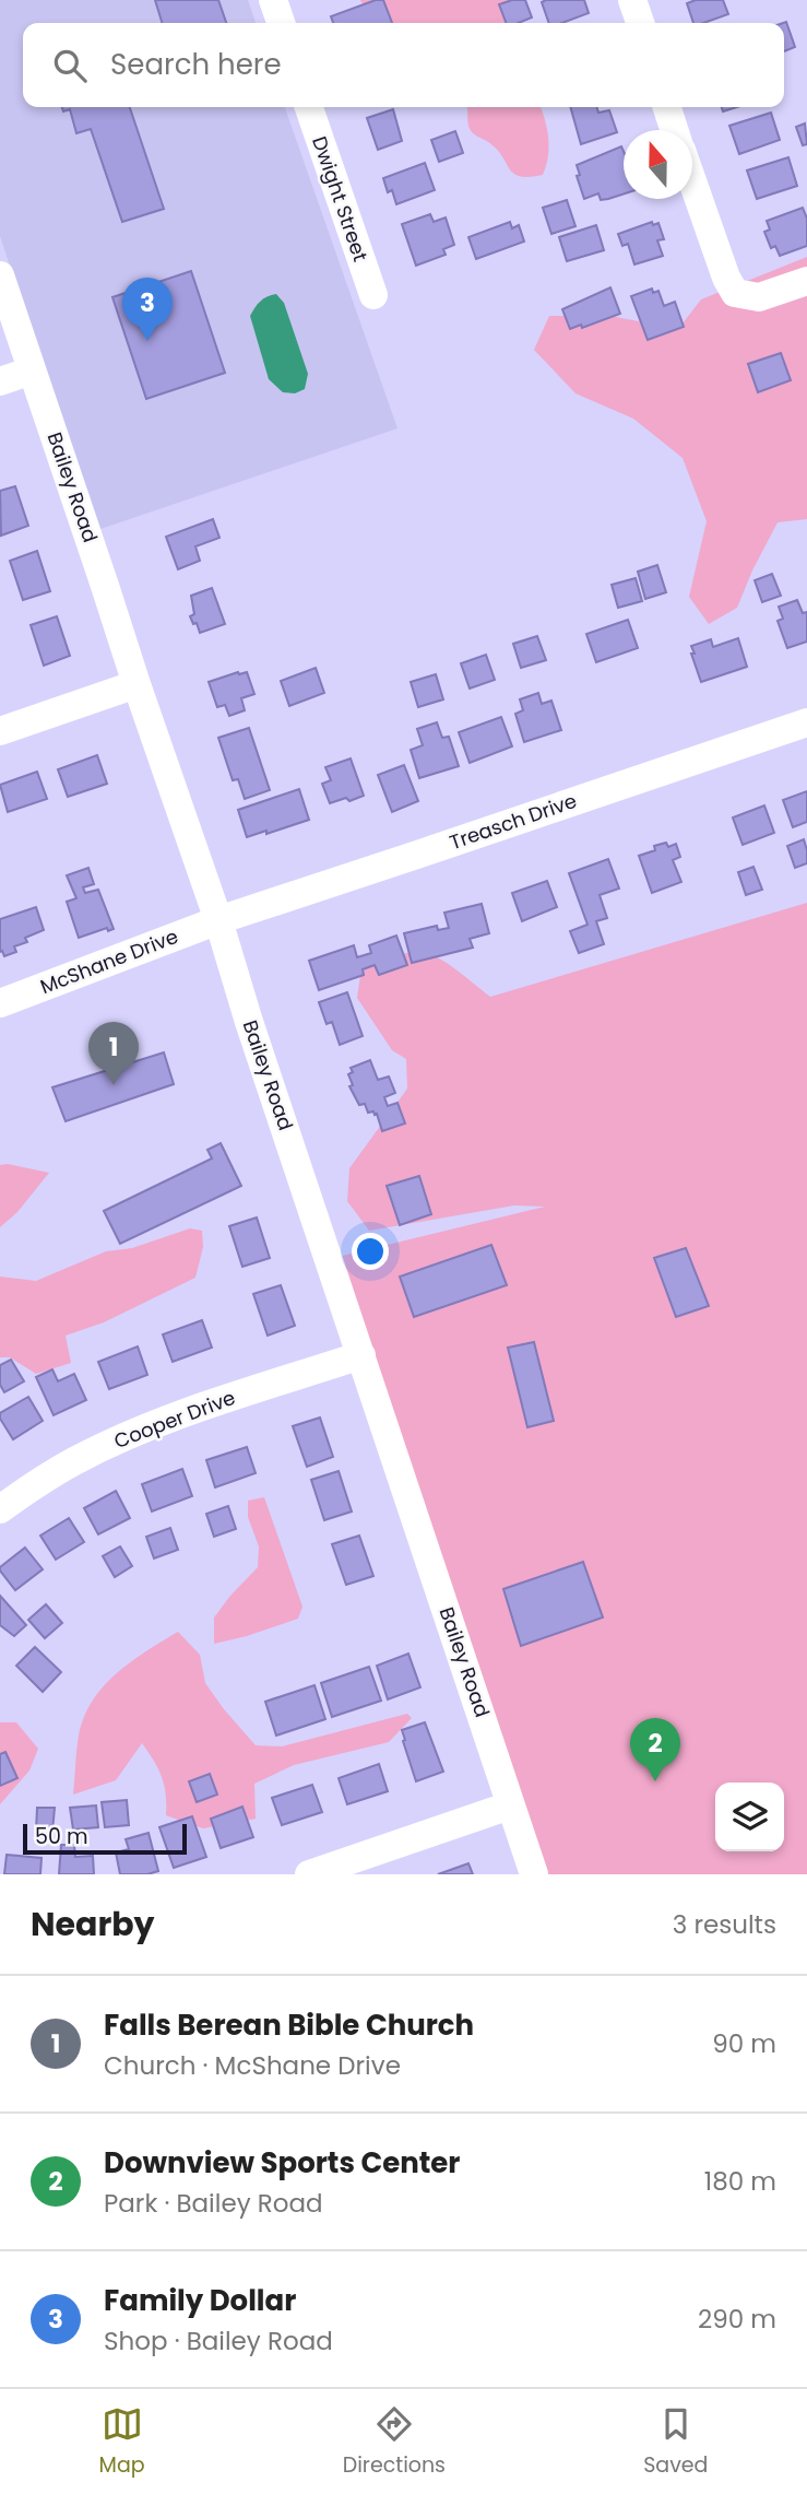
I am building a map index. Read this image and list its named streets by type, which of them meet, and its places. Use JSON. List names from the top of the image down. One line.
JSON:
{"streets":{"street":["Dwight Street","Bailey Road","Treasch Drive","McShane Drive","Cooper Drive"]},"crossings":[["Bailey Road","Treasch Drive"],["Bailey Road","McShane Drive"],["Bailey Road","Cooper Drive"],["Treasch Drive","McShane Drive"]],"scale_bar":"50 m","north":"top","page":{"search":"Search here","pins":["3","1","2"],"scale":"50 m","heading":["Nearby","3 results"],"list":[{"mark":"1","name":"Falls Berean Bible Church","note":"Church · McShane Drive","value":"90 m"},{"mark":"2","name":"Downview Sports Center","note":"Park · Bailey Road","value":"180 m"},{"mark":"3","name":"Family Dollar","note":"Shop · Bailey Road","value":"290 m"}],"nav":["Map","Directions","Saved"]}}
